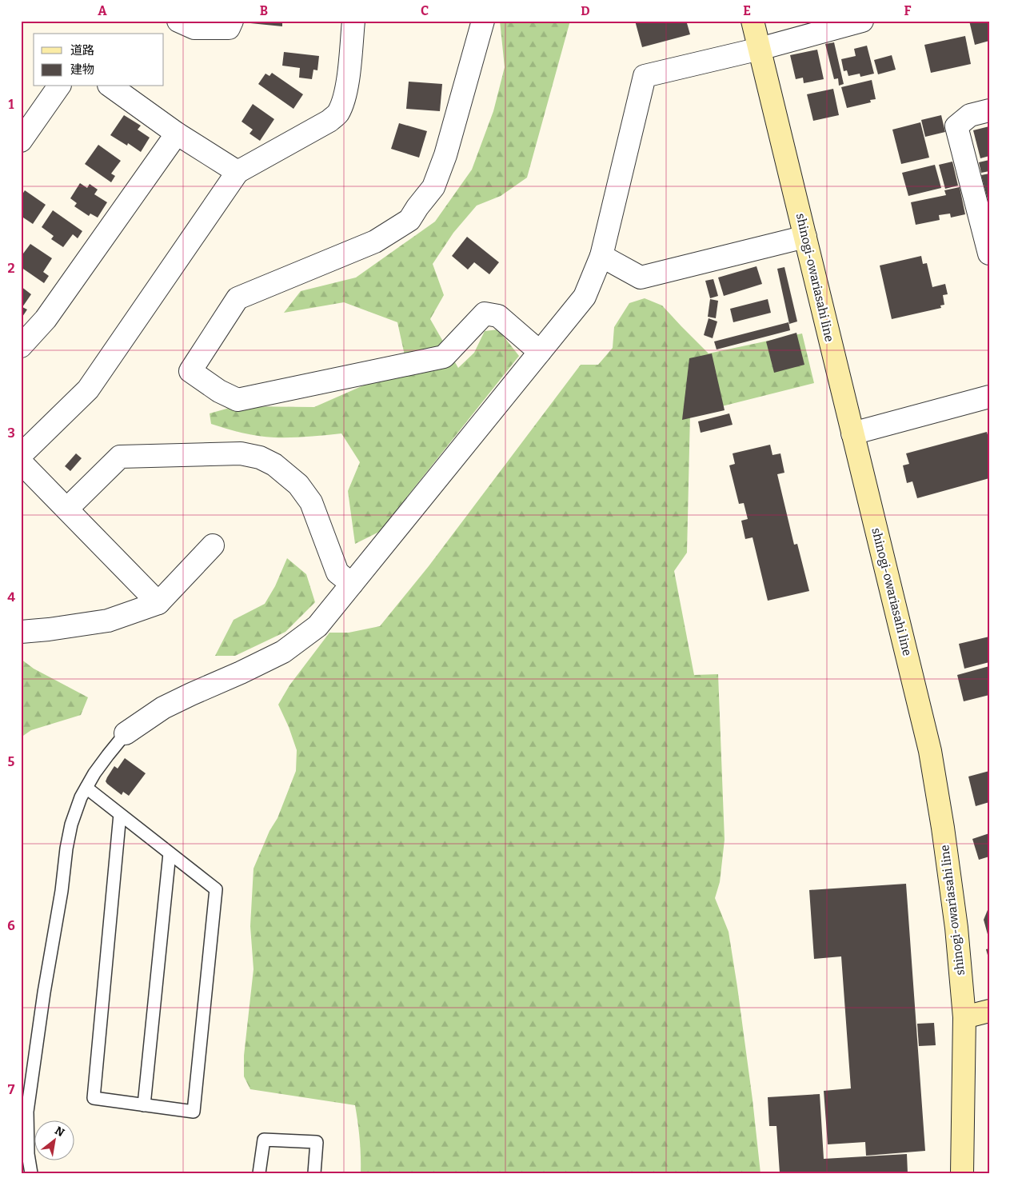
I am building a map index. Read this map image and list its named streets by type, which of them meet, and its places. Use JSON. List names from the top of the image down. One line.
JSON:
{"streets":{"main road":["shinogi-owariasahi line"]},"legend":["道路","建物"],"north":"top right","grid":{"columns":["A","B","C","D","E","F"],"rows":["1","2","3","4","5","6","7"]}}
